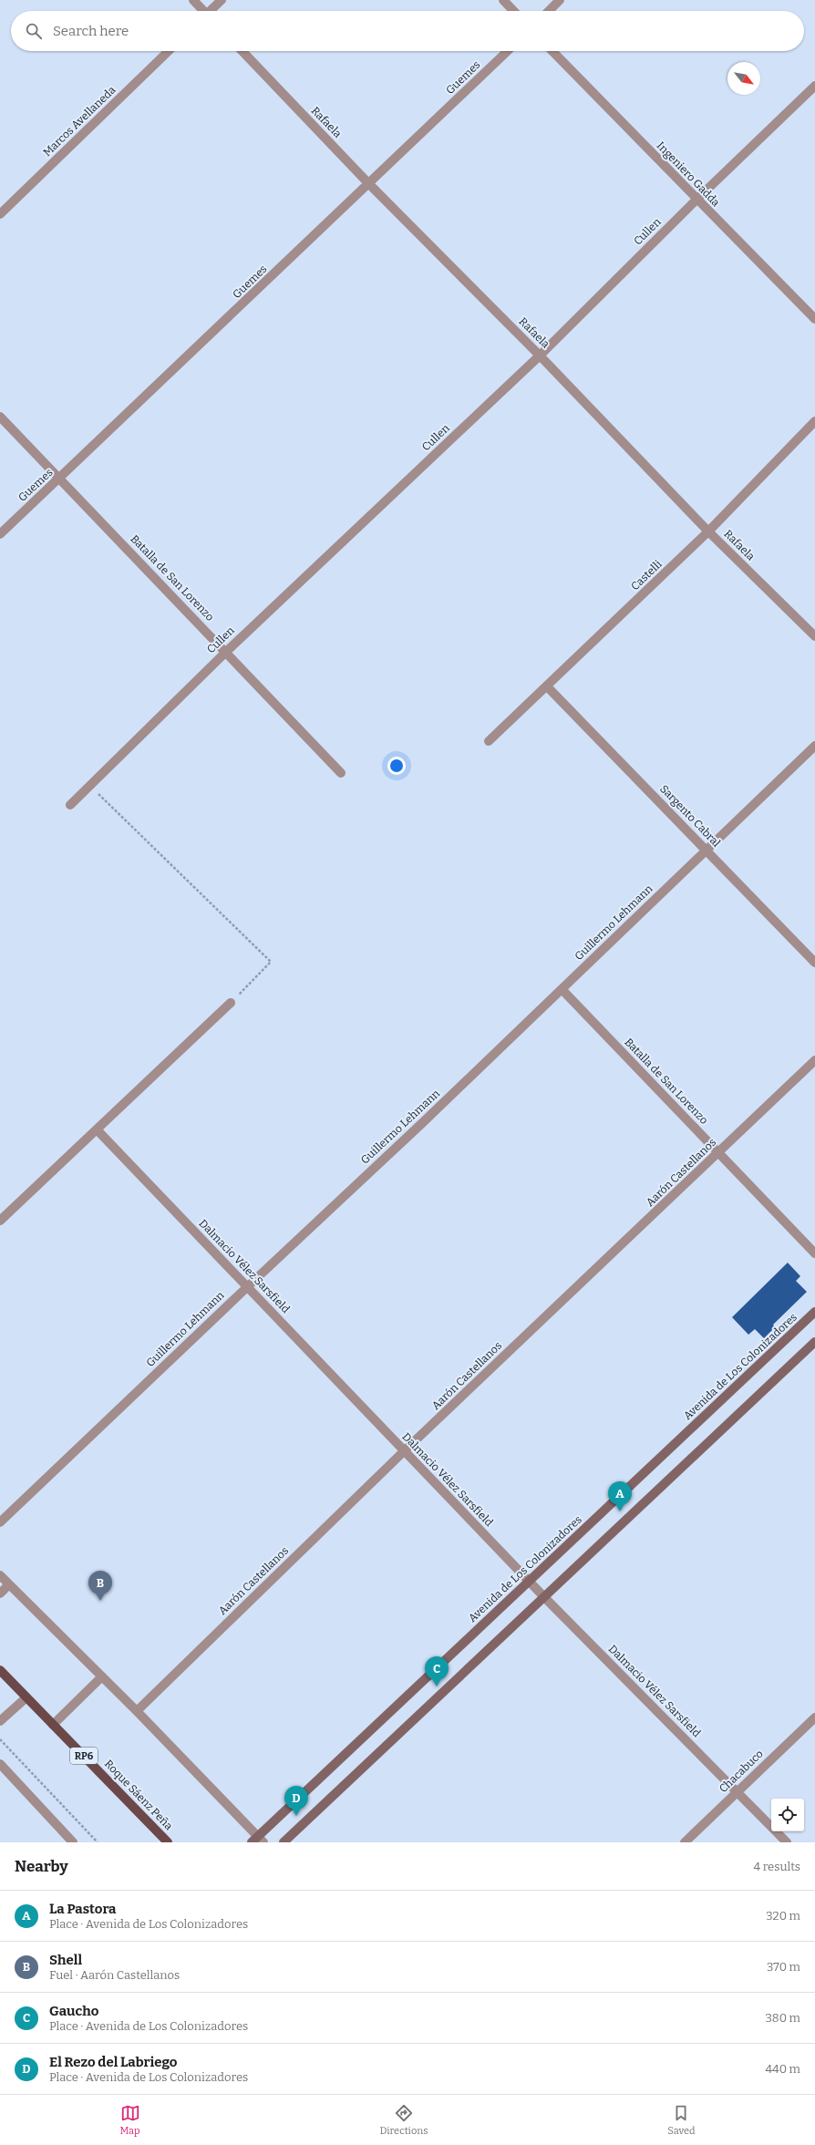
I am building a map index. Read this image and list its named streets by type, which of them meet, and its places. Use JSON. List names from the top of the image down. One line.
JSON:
{"streets":{"main road":["Avenida de Los Colonizadores","RP6","Roque Sáenz Peña"],"street":["Guemes","Marcos Avellaneda","Rafaela","Ingeniero Gadda","Cullen","Castelli","Batalla de San Lorenzo","Sargento Cabral","Guillermo Lehmann","Aarón Castellanos","Dalmacio Vélez Sarsfield","Chacabuco"]},"crossings":[["Guemes","Rafaela"],["Guemes","Batalla de San Lorenzo"],["Rafaela","Cullen"],["Rafaela","Castelli"],["Ingeniero Gadda","Cullen"],["Cullen","Batalla de San Lorenzo"],["Castelli","Sargento Cabral"],["Batalla de San Lorenzo","Guillermo Lehmann"],["Batalla de San Lorenzo","Aarón Castellanos"],["Sargento Cabral","Guillermo Lehmann"],["Guillermo Lehmann","Dalmacio Vélez Sarsfield"],["Aarón Castellanos","Dalmacio Vélez Sarsfield"],["Dalmacio Vélez Sarsfield","Avenida de Los Colonizadores"],["Dalmacio Vélez Sarsfield","Chacabuco"]],"north":"bottom right","page":{"search":"Search here","pins":["A","B","C","D"],"heading":["Nearby","4 results"],"list":[{"mark":"A","name":"La Pastora","note":"Place · Avenida de Los Colonizadores","value":"320 m"},{"mark":"B","name":"Shell","note":"Fuel · Aarón Castellanos","value":"370 m"},{"mark":"C","name":"Gaucho","note":"Place · Avenida de Los Colonizadores","value":"380 m"},{"mark":"D","name":"El Rezo del Labriego","note":"Place · Avenida de Los Colonizadores","value":"440 m"}],"nav":["Map","Directions","Saved"]}}
